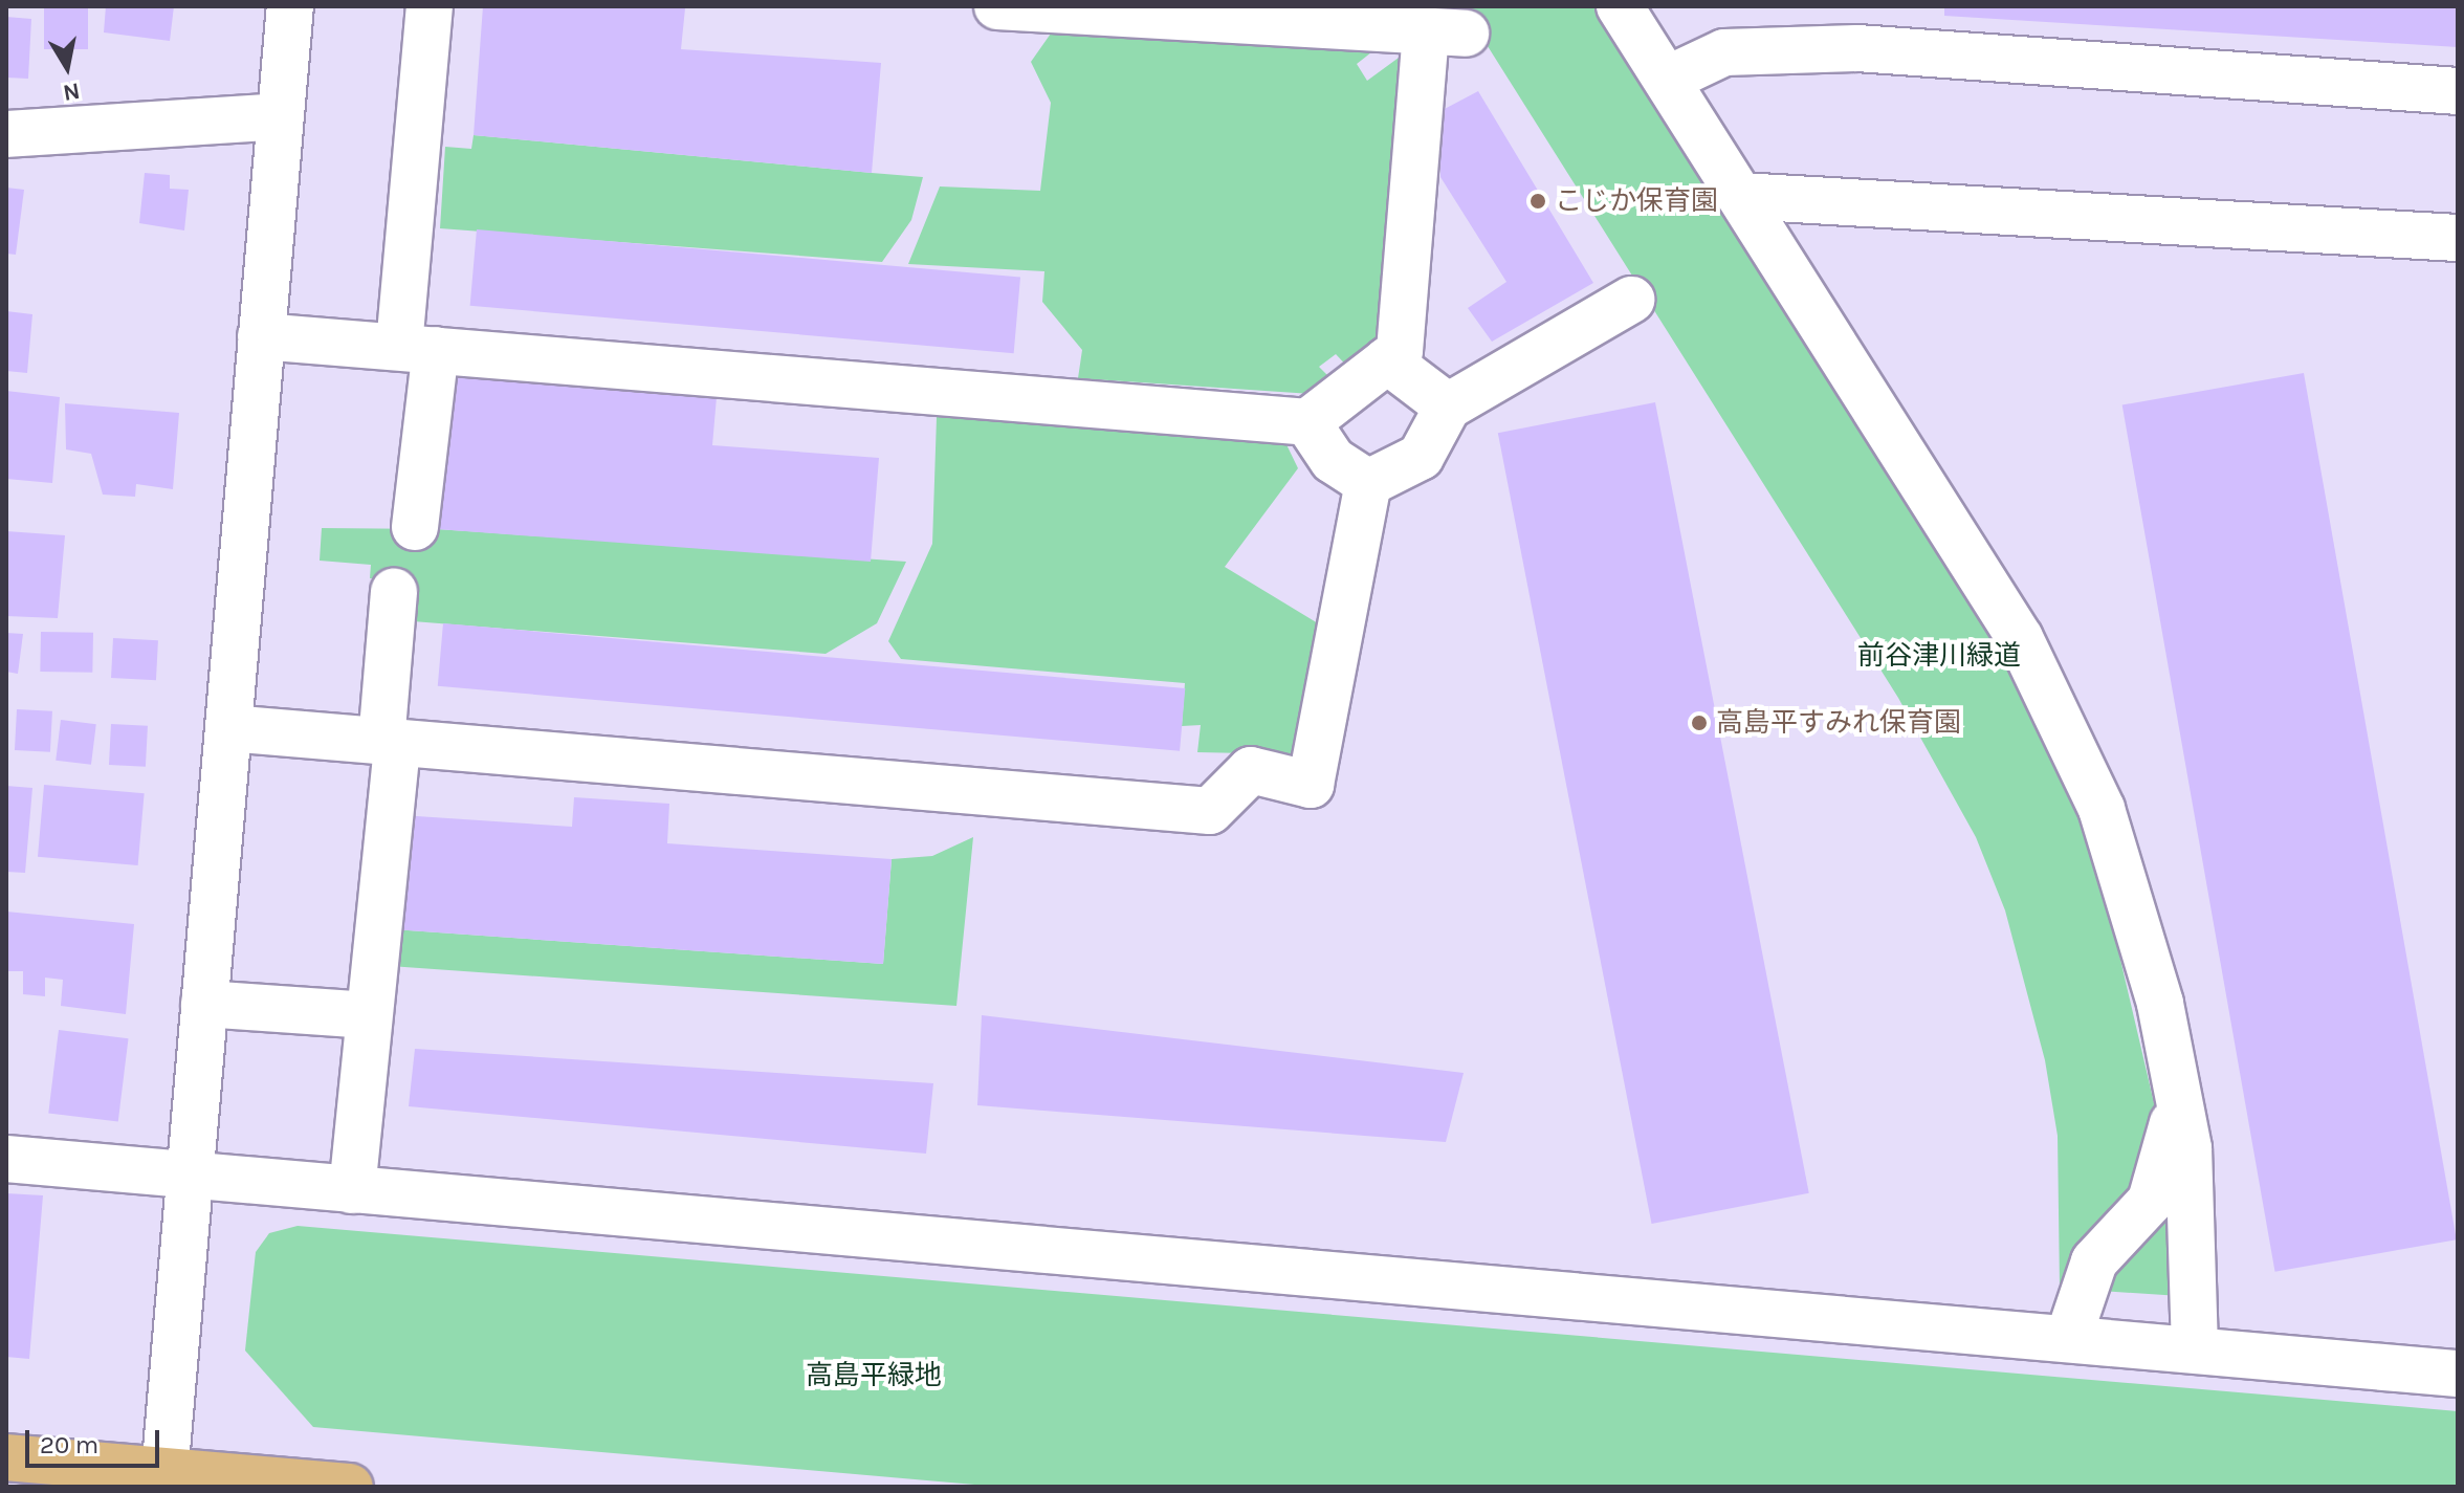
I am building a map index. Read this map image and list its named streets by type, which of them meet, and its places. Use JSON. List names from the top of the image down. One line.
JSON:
{"parks":["前谷津川緑道","高島平緑地"],"places":["こじか保育園","高島平すみれ保育園"],"scale_bar":"20 m","north":"bottom"}
